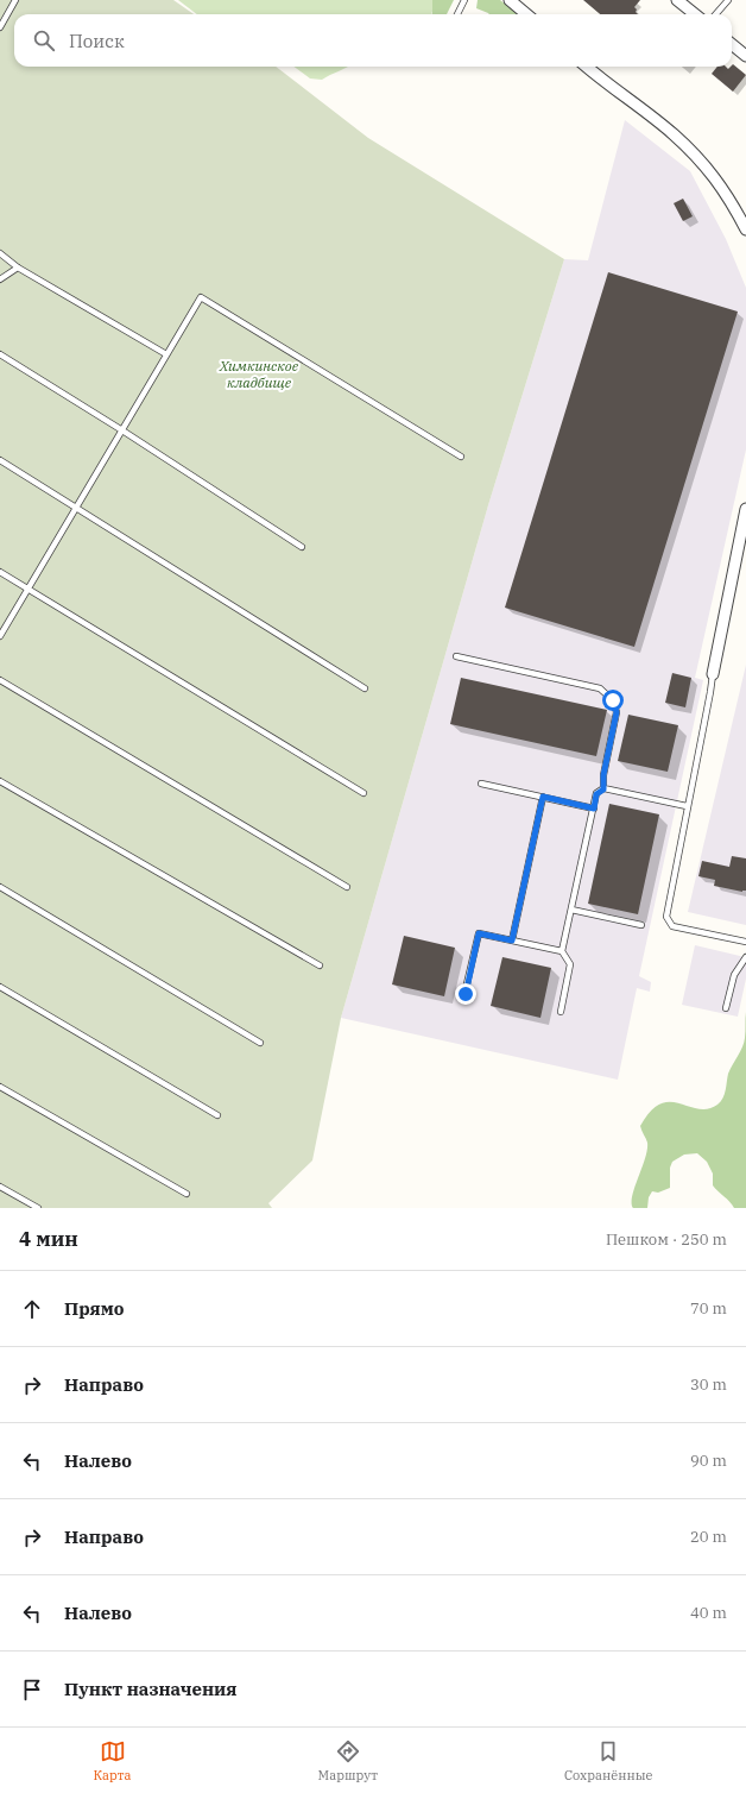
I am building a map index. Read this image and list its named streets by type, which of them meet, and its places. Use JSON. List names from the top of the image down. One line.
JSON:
{"parks":["Химкинское кладбище"],"page":{"search":"Поиск","heading":["4 мин","Пешком · 250 m"],"list":[["Прямо","70 m"],["Направо","30 m"],["Налево","90 m"],["Направо","20 m"],["Налево","40 m"],"Пункт назначения"],"nav":["Карта","Маршрут","Сохранённые"]}}
